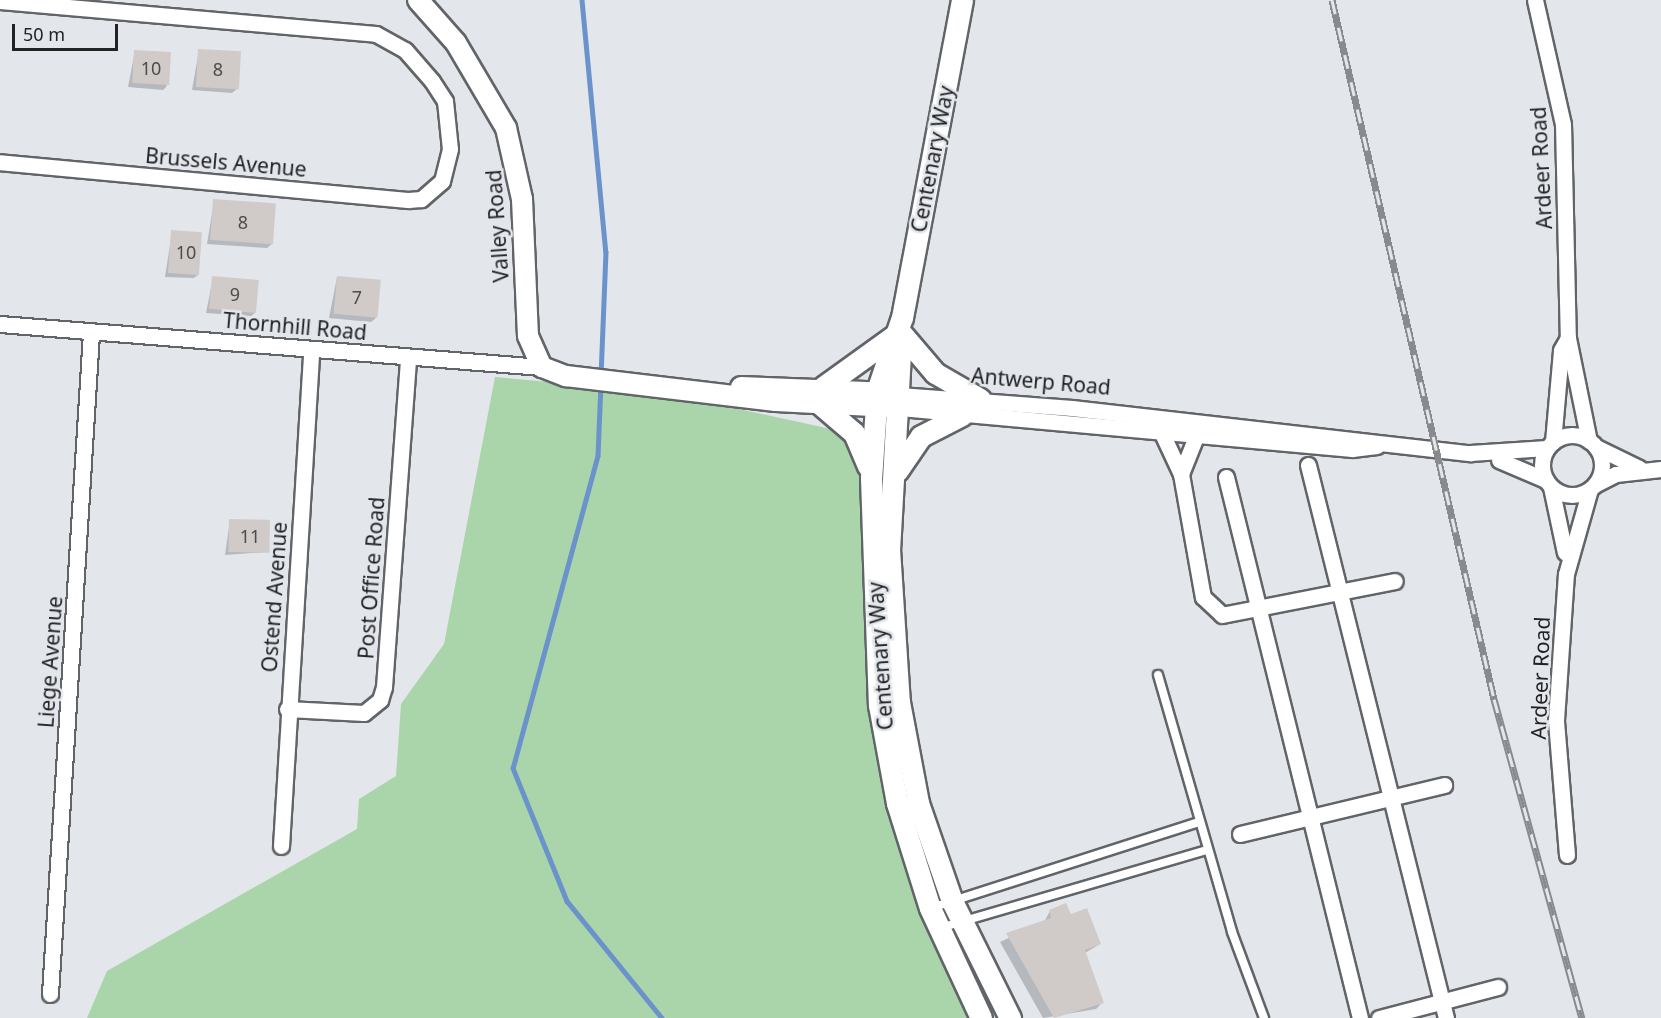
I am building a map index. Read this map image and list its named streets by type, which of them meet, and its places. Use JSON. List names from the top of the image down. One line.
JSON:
{"streets":{"main road":["Centenary Way"],"street":["Brussels Avenue","Ardeer Road","Valley Road","Thornhill Road","Antwerp Road","Post Office Road","Ostend Avenue","Liege Avenue"]},"crossings":[["Centenary Way","Antwerp Road"],["Ardeer Road","Antwerp Road"],["Valley Road","Thornhill Road"],["Thornhill Road","Antwerp Road"],["Thornhill Road","Post Office Road"],["Thornhill Road","Ostend Avenue"],["Thornhill Road","Liege Avenue"],["Post Office Road","Ostend Avenue"]],"house_numbers":["10","8","8","10","9","7","11"],"scale_bar":"50 m"}
